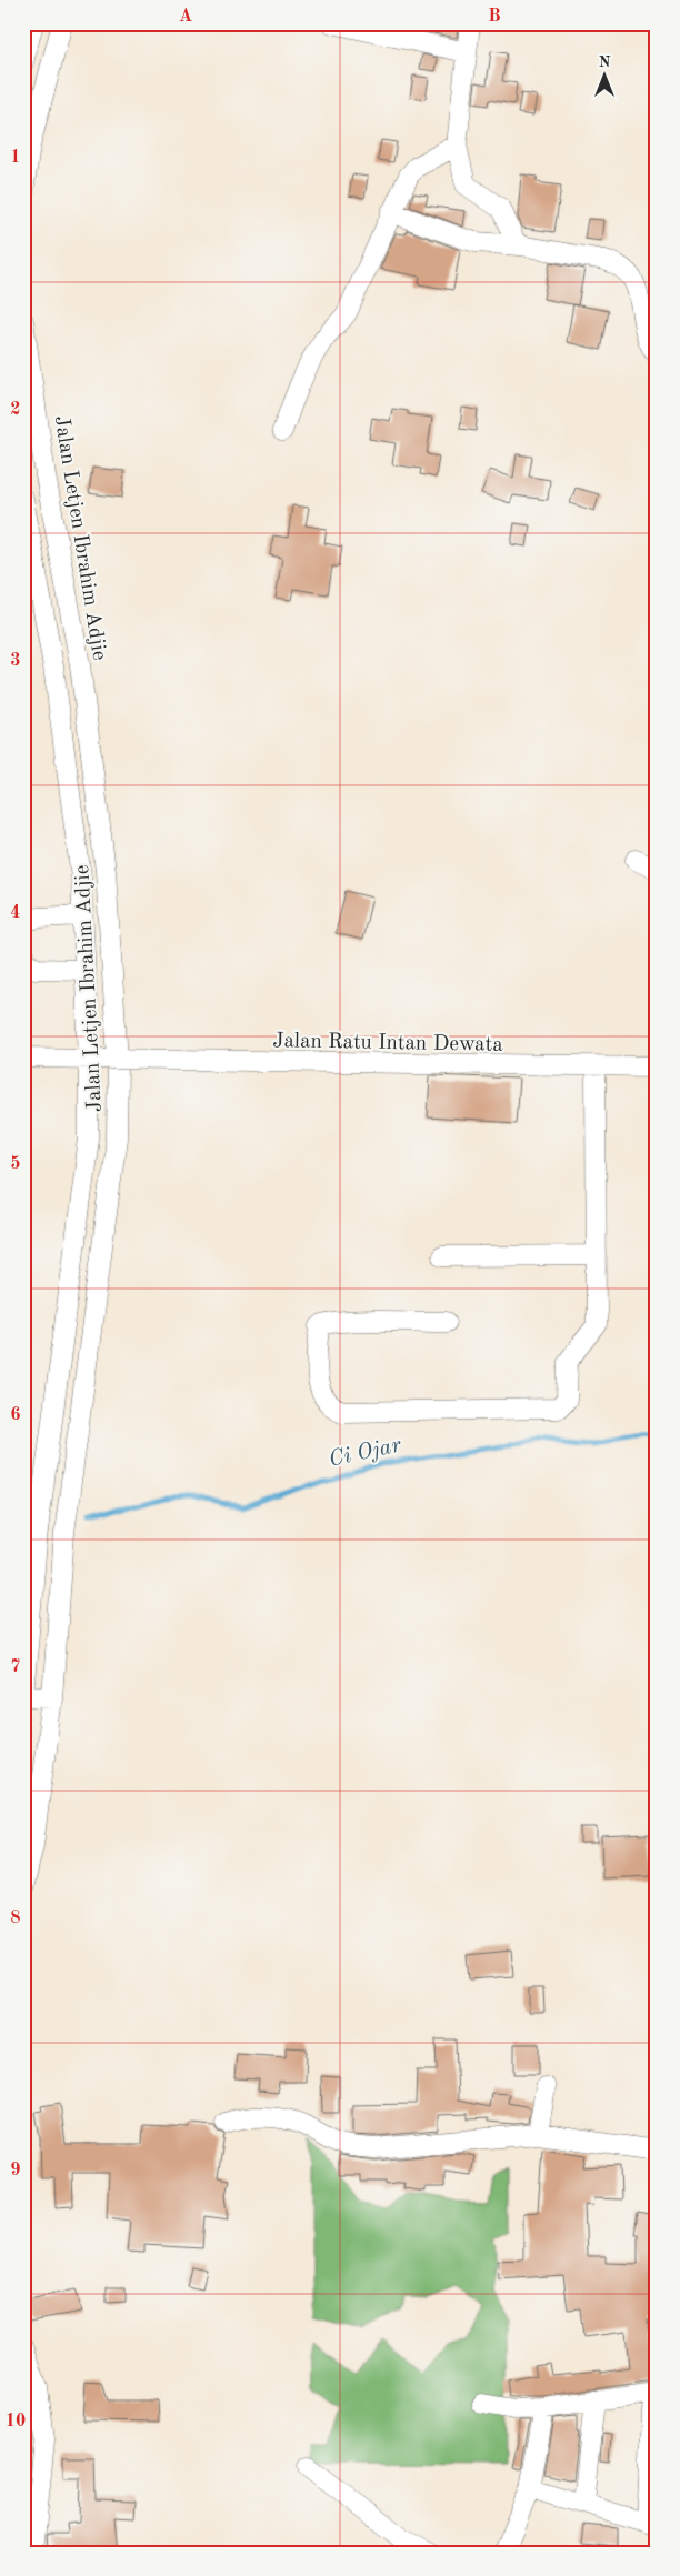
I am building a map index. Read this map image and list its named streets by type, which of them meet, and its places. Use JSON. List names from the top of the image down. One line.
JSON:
{"streets":{"street":["Jalan Letjen Ibrahim Adjie","Jalan Ratu Intan Dewata"]},"crossings":[["Jalan Letjen Ibrahim Adjie","Jalan Ratu Intan Dewata"]],"water":["Ci Ojar"],"north":"top","grid":{"columns":["A","B"],"rows":["1","2","3","4","5","6","7","8","9","10"]}}
